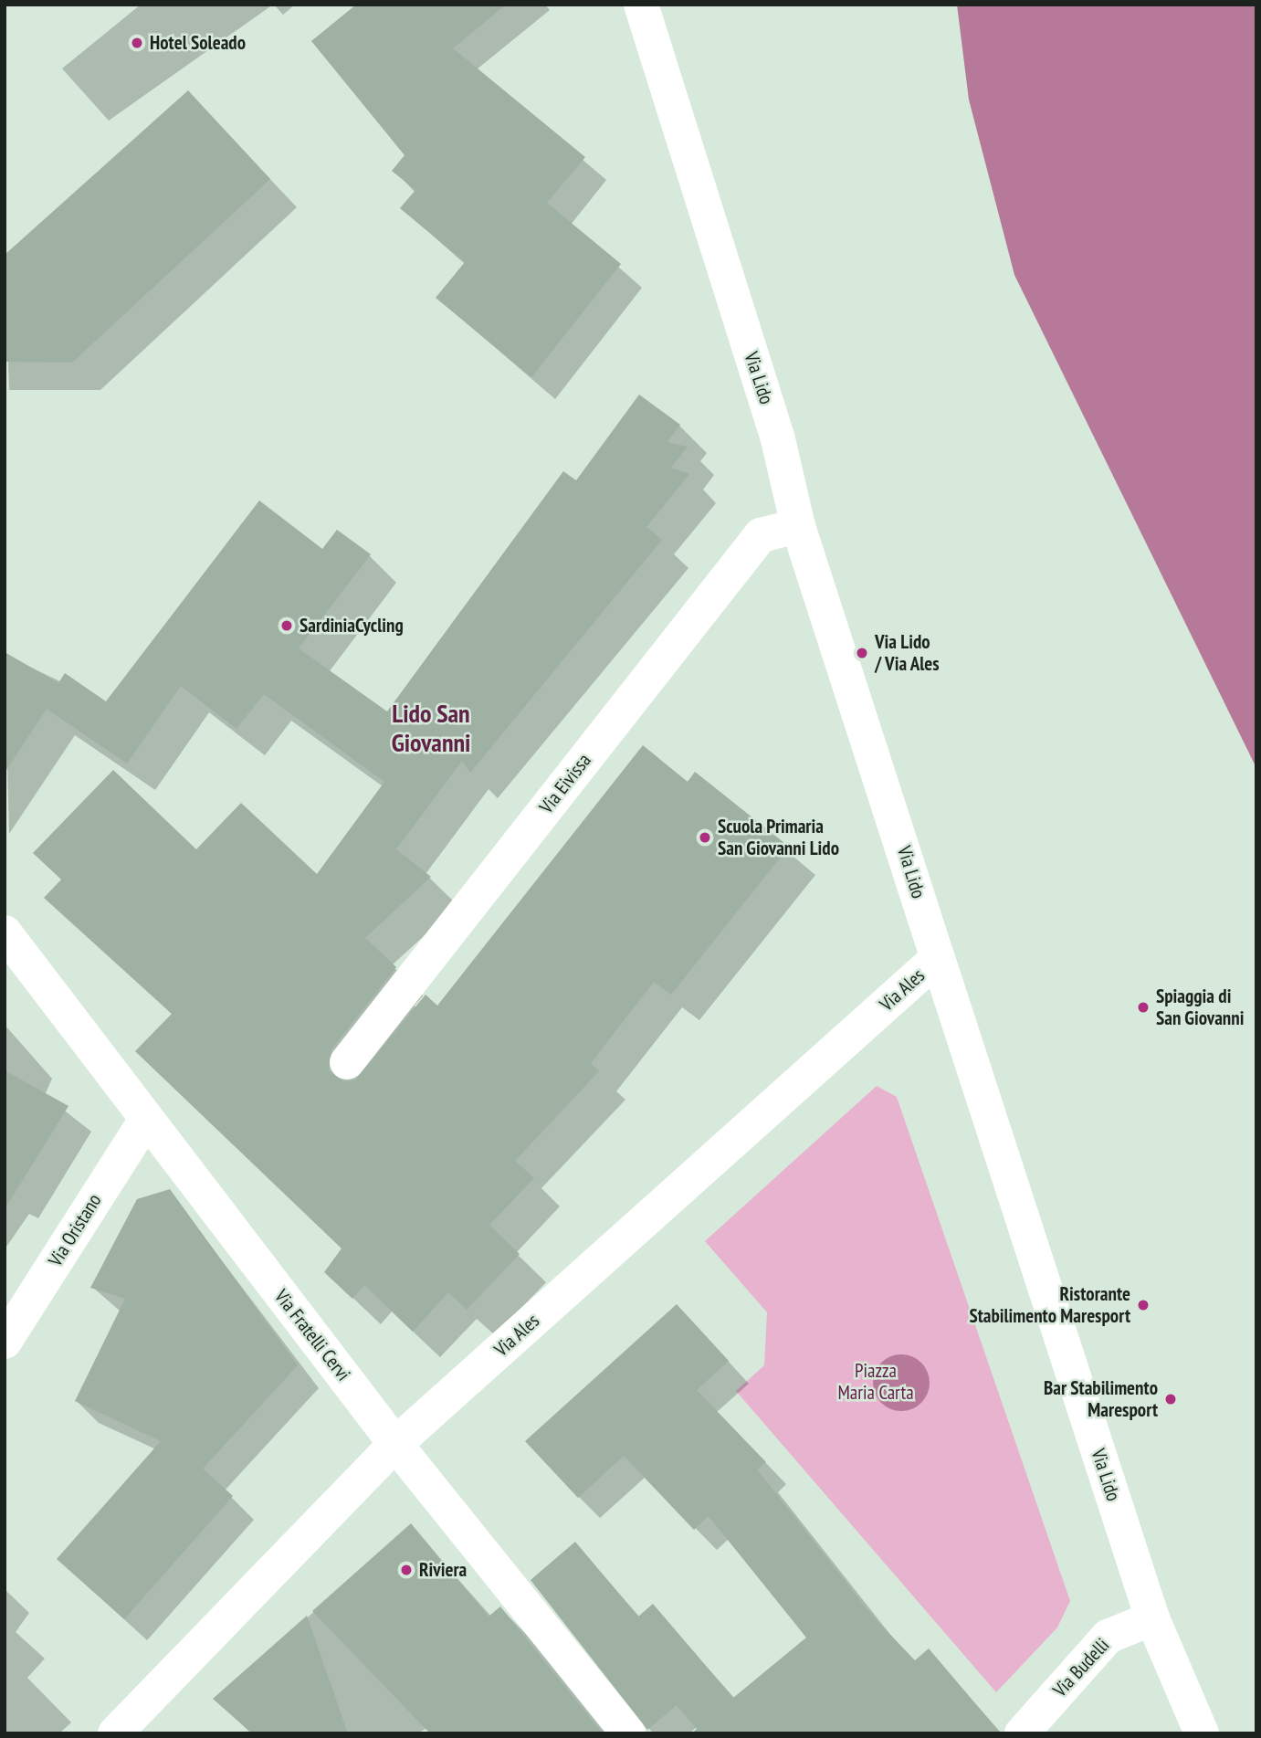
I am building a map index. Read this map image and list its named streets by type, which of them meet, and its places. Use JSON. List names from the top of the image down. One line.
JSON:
{"streets":{"street":["Via Lido","Via Eivissa","Via Ales","Via Oristano","Via Fratelli Cervi","Via Budelli"]},"crossings":[["Via Lido","Via Eivissa"],["Via Lido","Via Ales"],["Via Lido","Via Budelli"],["Via Ales","Via Fratelli Cervi"],["Via Oristano","Via Fratelli Cervi"]],"districts":["Lido San Giovanni"],"parks":["Piazza Maria Carta"],"places":["Hotel Soleado","SardiniaCycling","Via Lido / Via Ales","Scuola Primaria San Giovanni Lido","Spiaggia di San Giovanni","Ristorante Stabilimento Maresport","Bar Stabilimento Maresport","Riviera"]}
